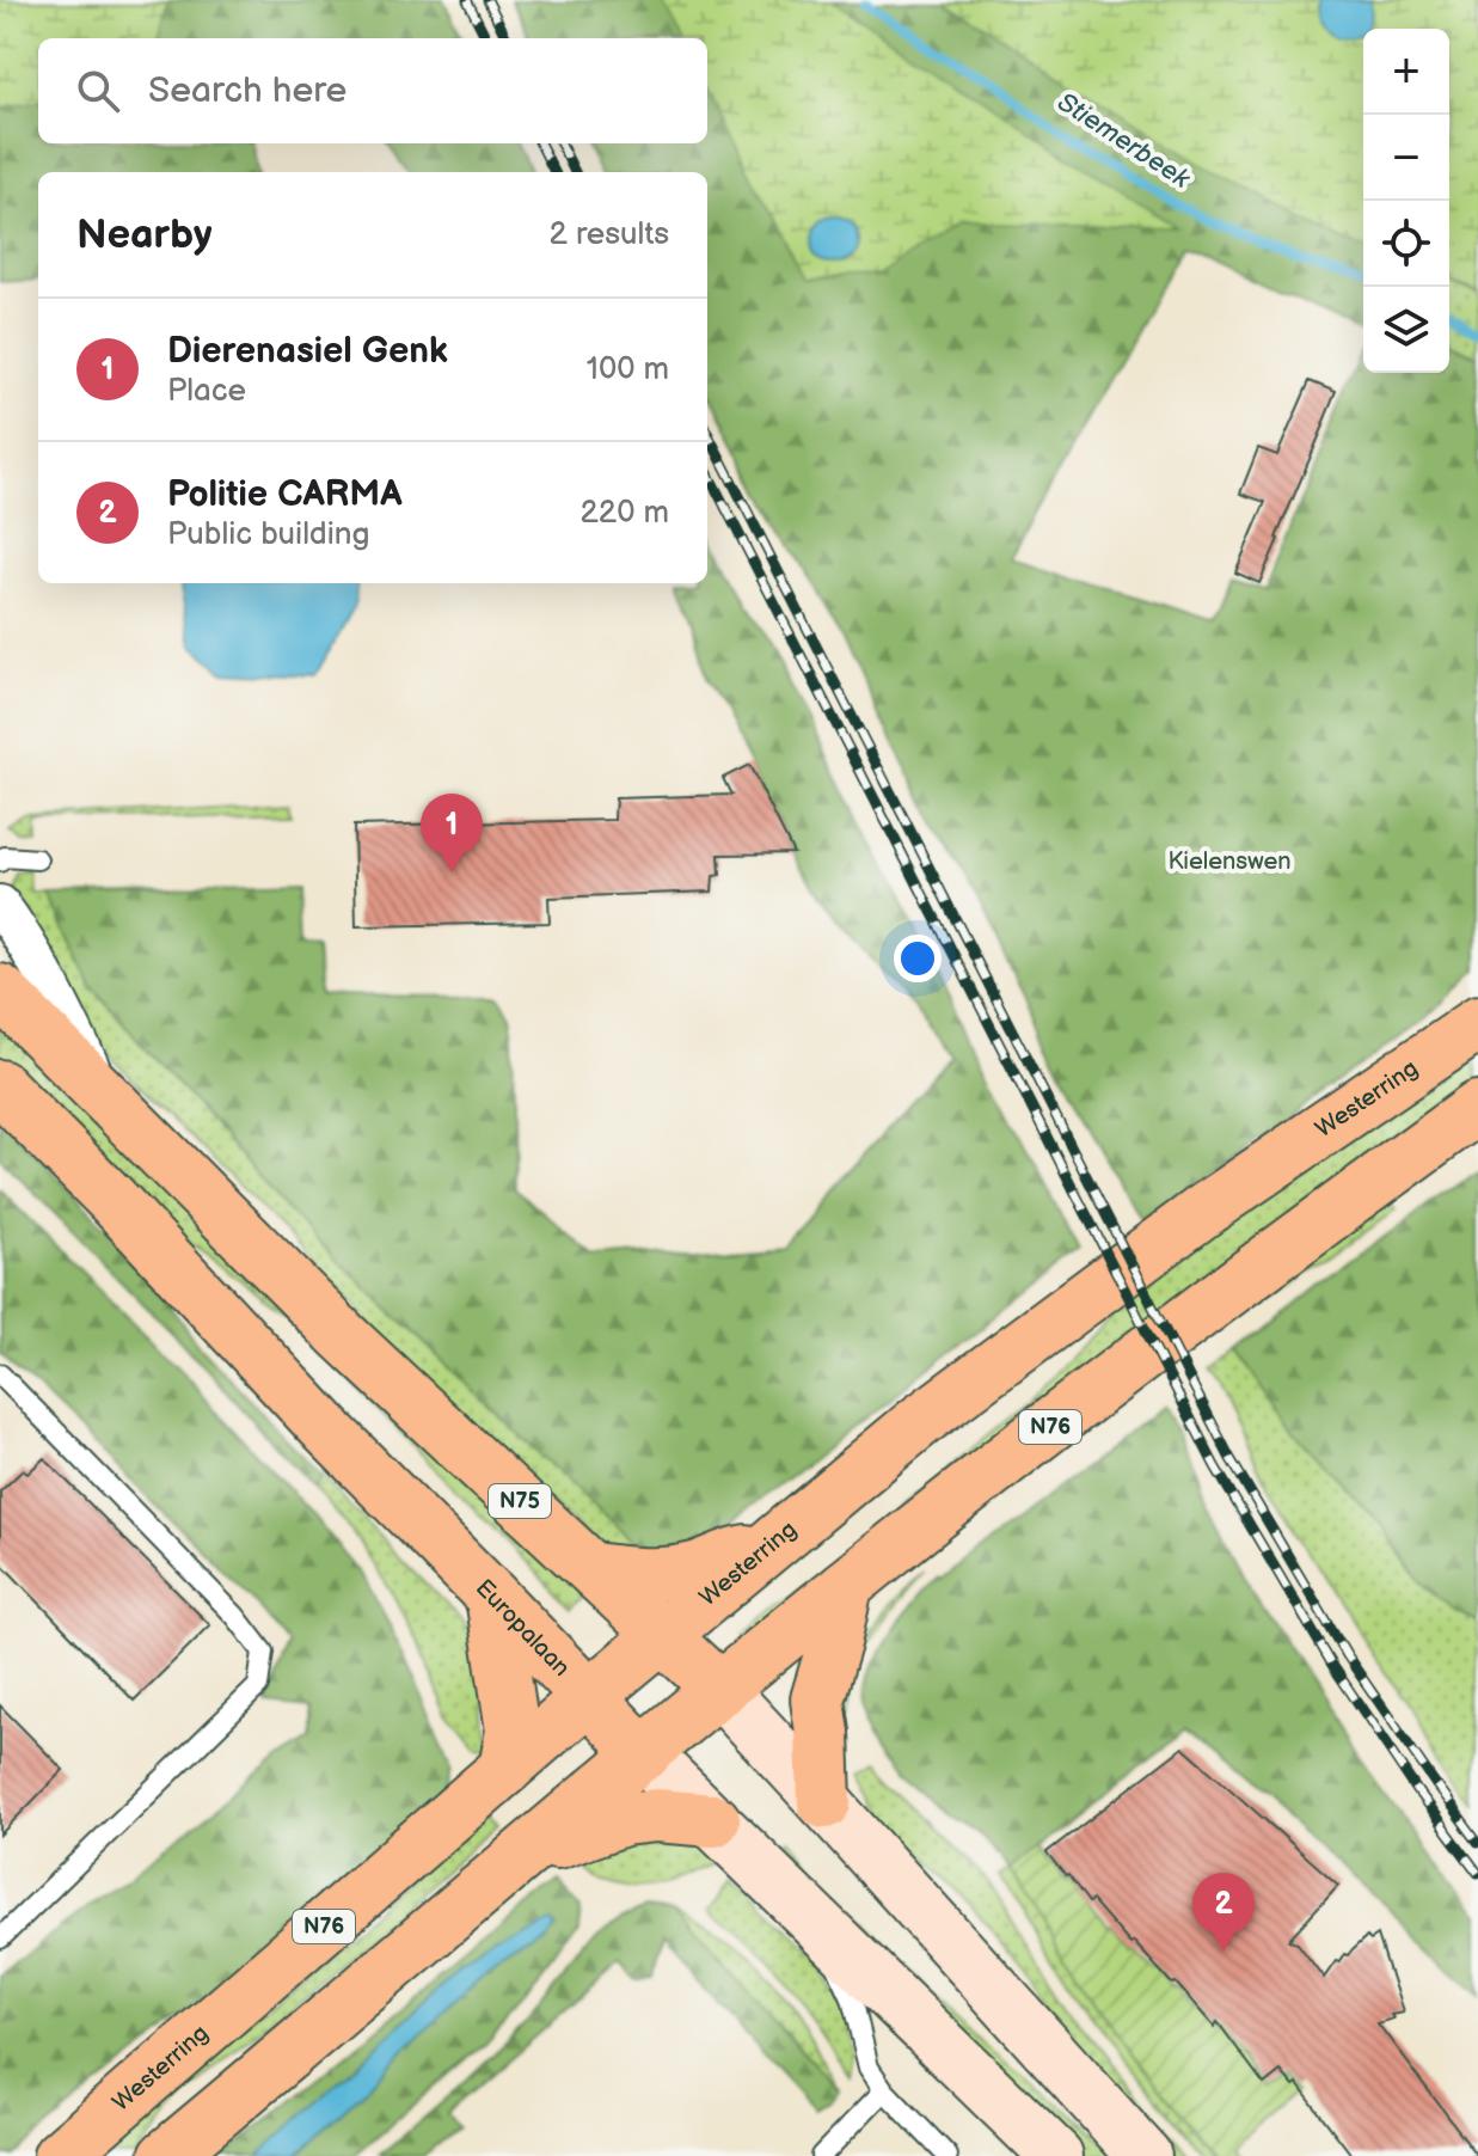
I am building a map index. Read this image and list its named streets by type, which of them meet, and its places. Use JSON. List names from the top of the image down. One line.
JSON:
{"streets":{"main road":["Westerring","N76","N75","Europalaan"]},"crossings":[["Westerring","N75"],["Westerring","Europalaan"],["N76","N75"],["N76","Europalaan"]],"water":["Stiemerbeek"],"parks":["Kielenswen"],"page":{"map_buttons":["+","−"],"search":"Search here","heading":["Nearby","2 results"],"list":[{"mark":"1","name":"Dierenasiel Genk","note":"Place","value":"100 m"},{"mark":"2","name":"Politie CARMA","note":"Public building","value":"220 m"}],"pins":["1","2"]}}
